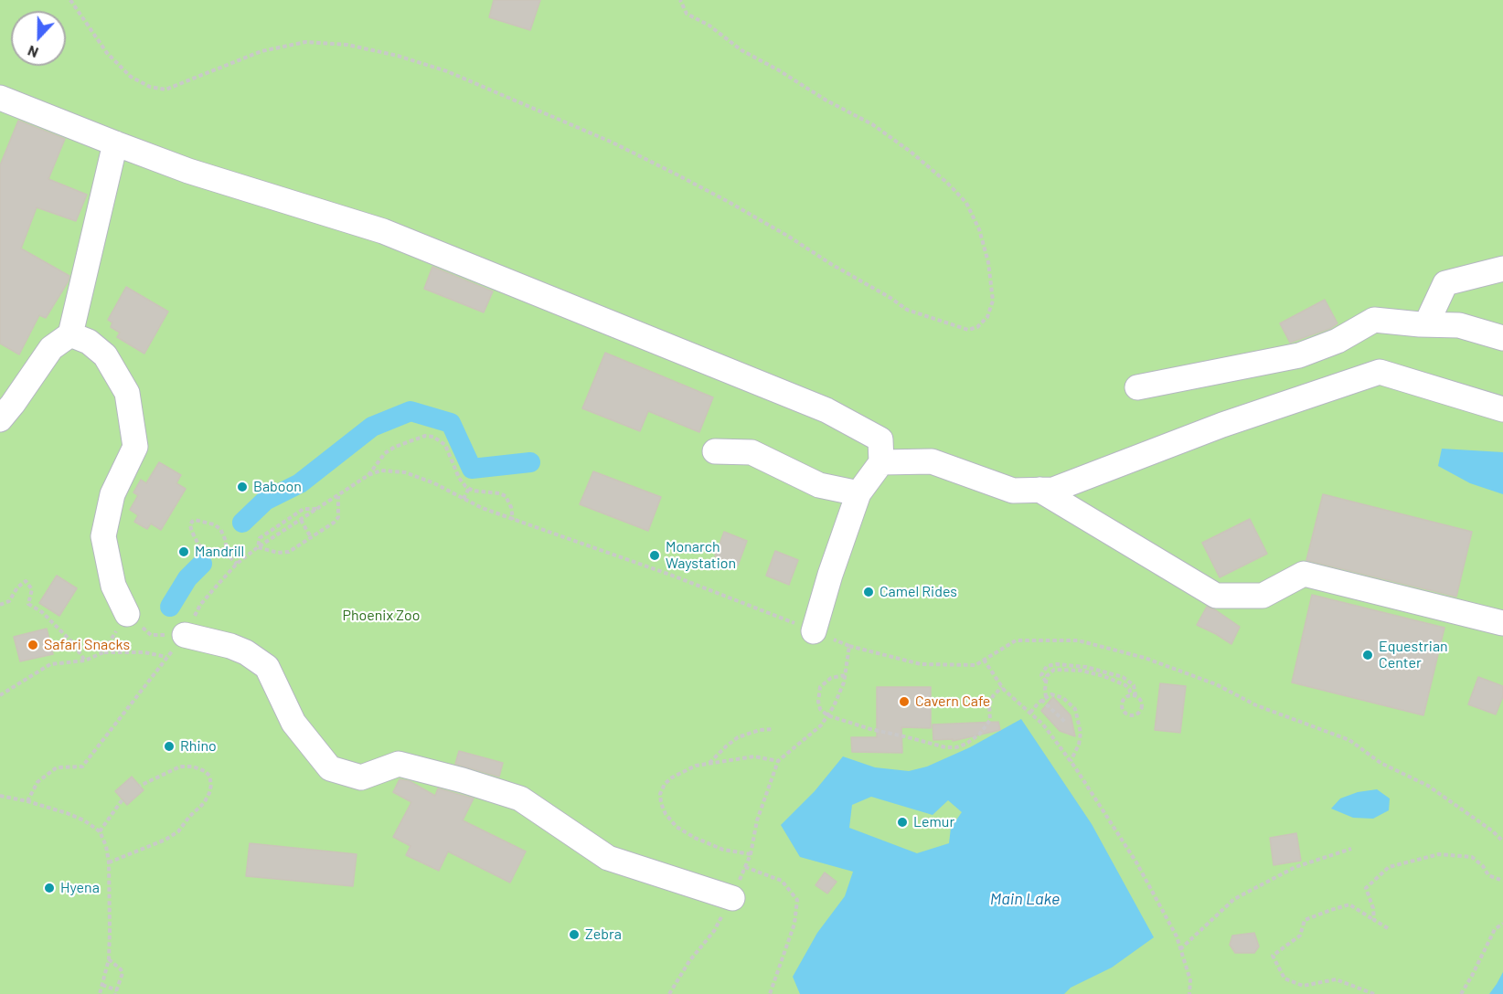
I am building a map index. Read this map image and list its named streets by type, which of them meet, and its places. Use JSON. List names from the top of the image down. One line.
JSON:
{"water":["Main Lake"],"parks":["Phoenix Zoo"],"places":["Baboon","Mandrill","Monarch Waystation","Camel Rides","Safari Snacks","Equestrian Center","Cavern Cafe","Rhino","Lemur","Hyena","Zebra"],"north":"bottom"}
